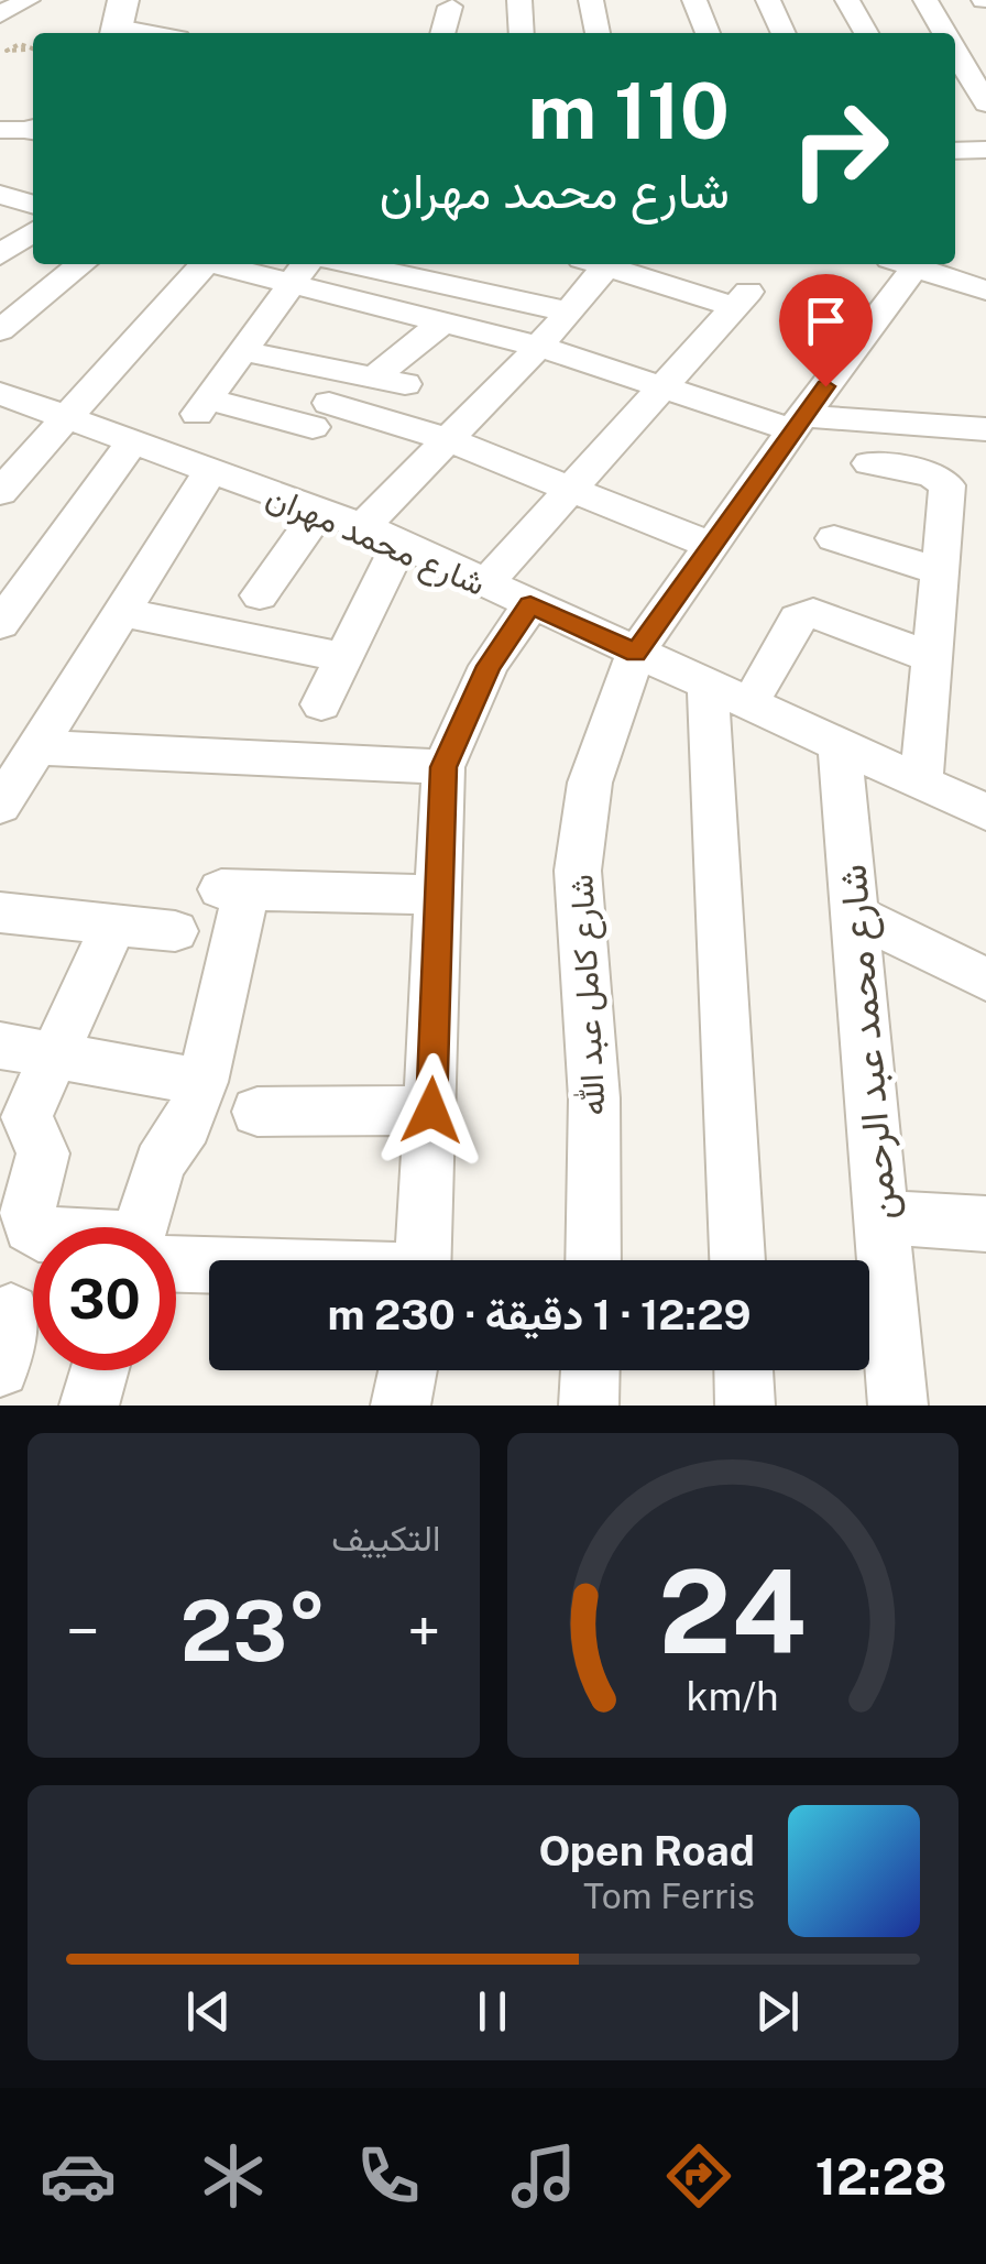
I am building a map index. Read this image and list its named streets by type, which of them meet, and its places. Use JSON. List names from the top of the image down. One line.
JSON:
{"streets":{"street":["شارع محمد مهران","شارع كامل عبد الله","شارع محمد عبد الرحمن"]},"crossings":[["شارع محمد مهران","شارع كامل عبد الله"],["شارع محمد مهران","شارع محمد عبد الرحمن"]],"page":{"turn":["110 m","شارع محمد مهران"],"limit":"30","trip":"12:29 · 1 دقيقة · 230 m","tile":"التكييف","heat":["−","23°","+"],"song":["Open Road","Tom Ferris"],"tabs":"12:28","gauge":["24","km/h"]}}
